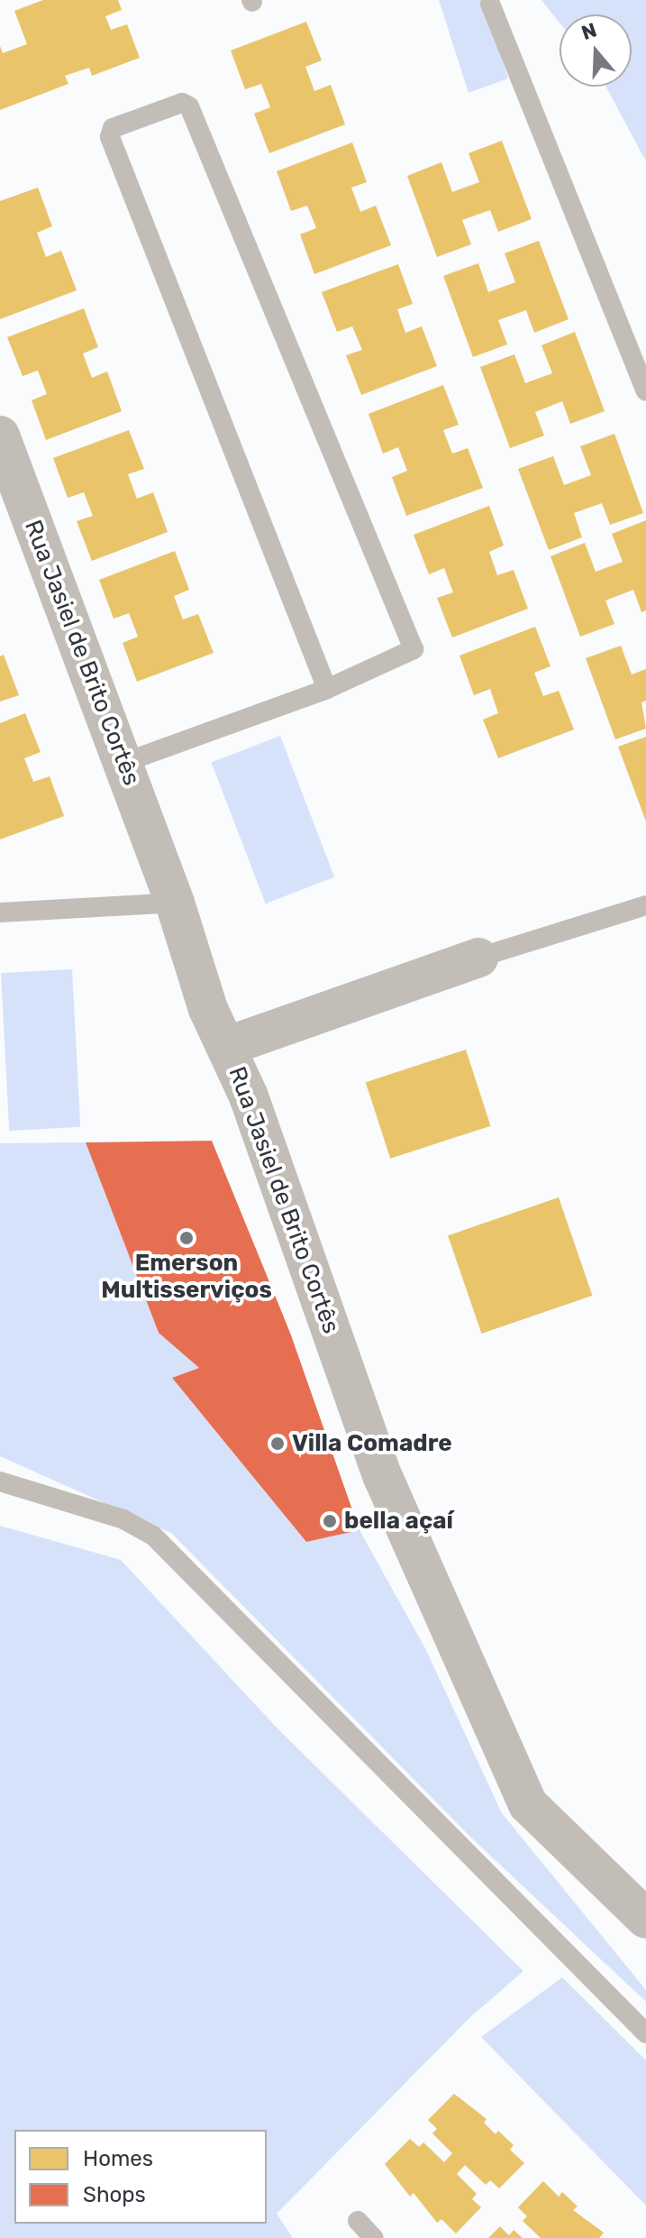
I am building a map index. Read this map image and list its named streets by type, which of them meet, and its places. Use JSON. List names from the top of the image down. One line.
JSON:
{"streets":{"street":["Rua Jasiel de Brito Cortês"]},"places":["Emerson Multisserviços","Villa Comadre","bella açaí"],"legend":["Homes","Shops"],"north":"top"}
